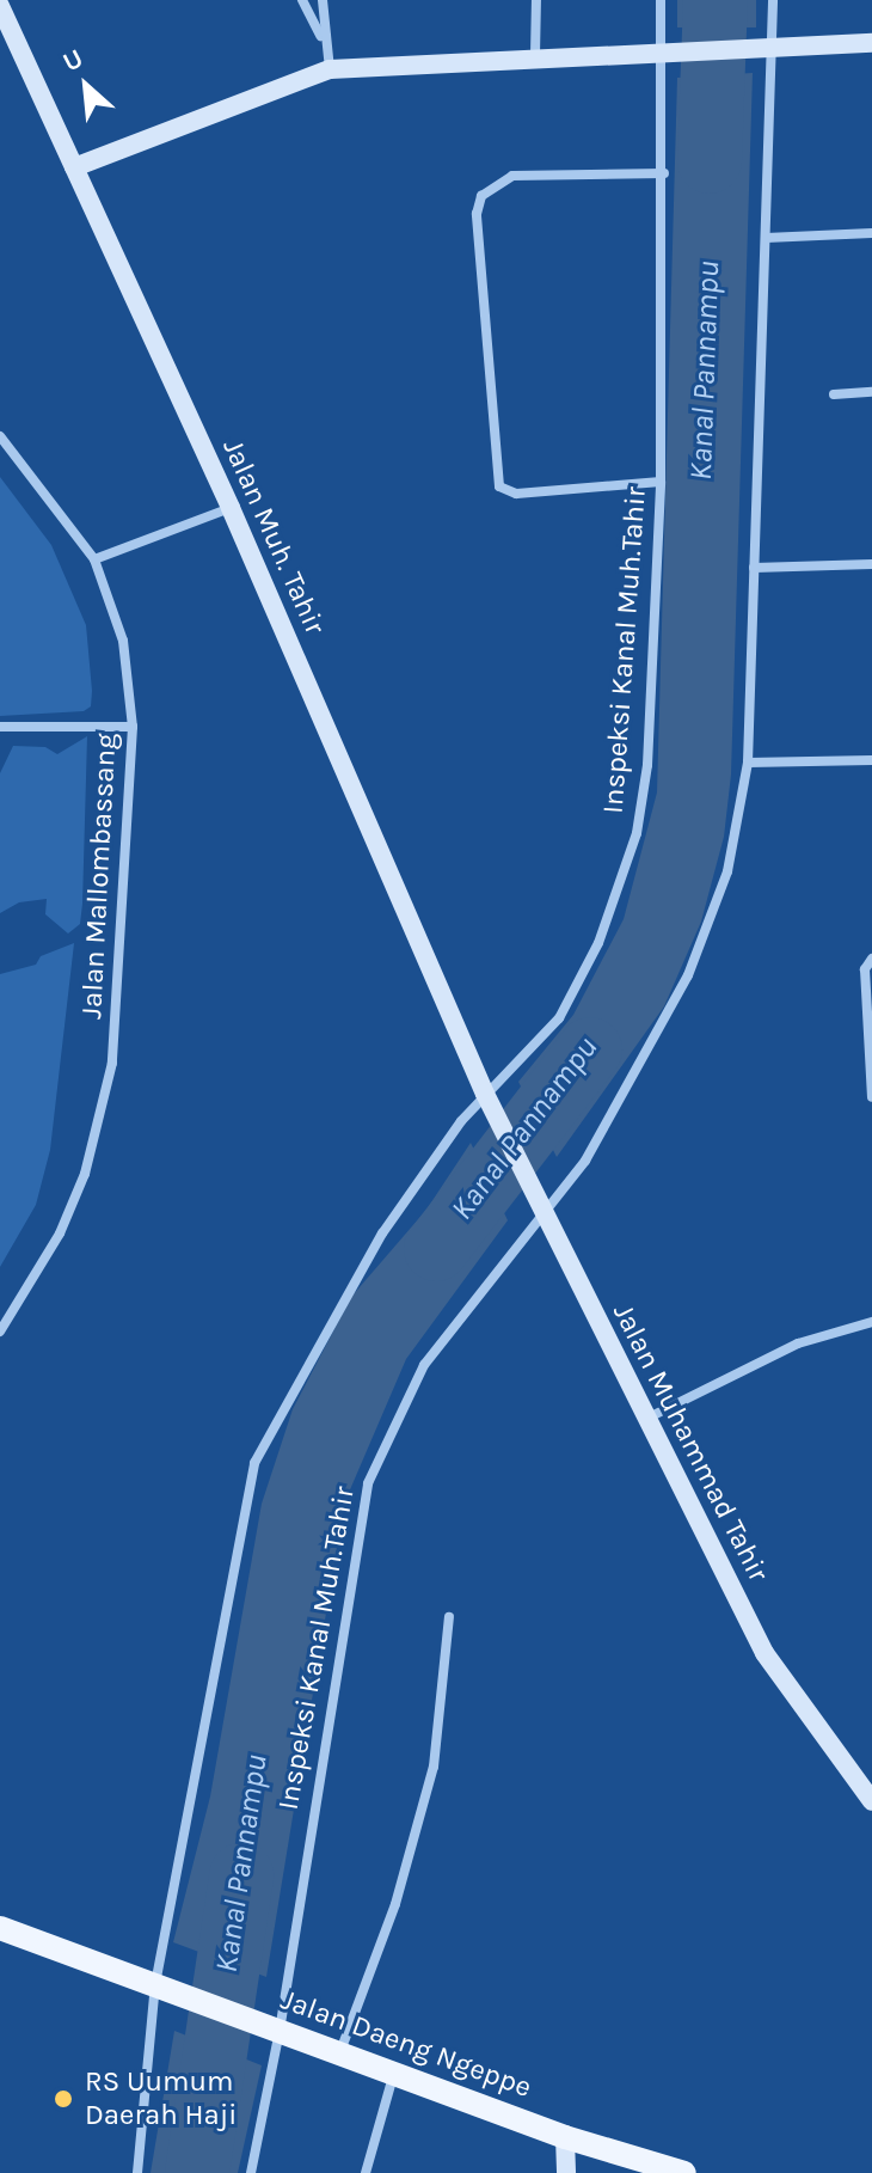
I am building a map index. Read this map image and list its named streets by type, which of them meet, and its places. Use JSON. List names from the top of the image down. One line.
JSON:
{"streets":{"main road":["Jalan Muh. Tahir","Jalan Muhammad Tahir","Jalan Daeng Ngeppe"],"street":["Inspeksi Kanal Muh.Tahir","Jalan Mallombassang"]},"crossings":[["Jalan Muh. Tahir","Inspeksi Kanal Muh.Tahir"],["Jalan Muh. Tahir","Jalan Muhammad Tahir"],["Inspeksi Kanal Muh.Tahir","Jalan Muhammad Tahir"],["Inspeksi Kanal Muh.Tahir","Jalan Daeng Ngeppe"]],"water":["Kanal Pannampu"],"places":["RS Uumum Daerah Haji"],"north":"top left"}
